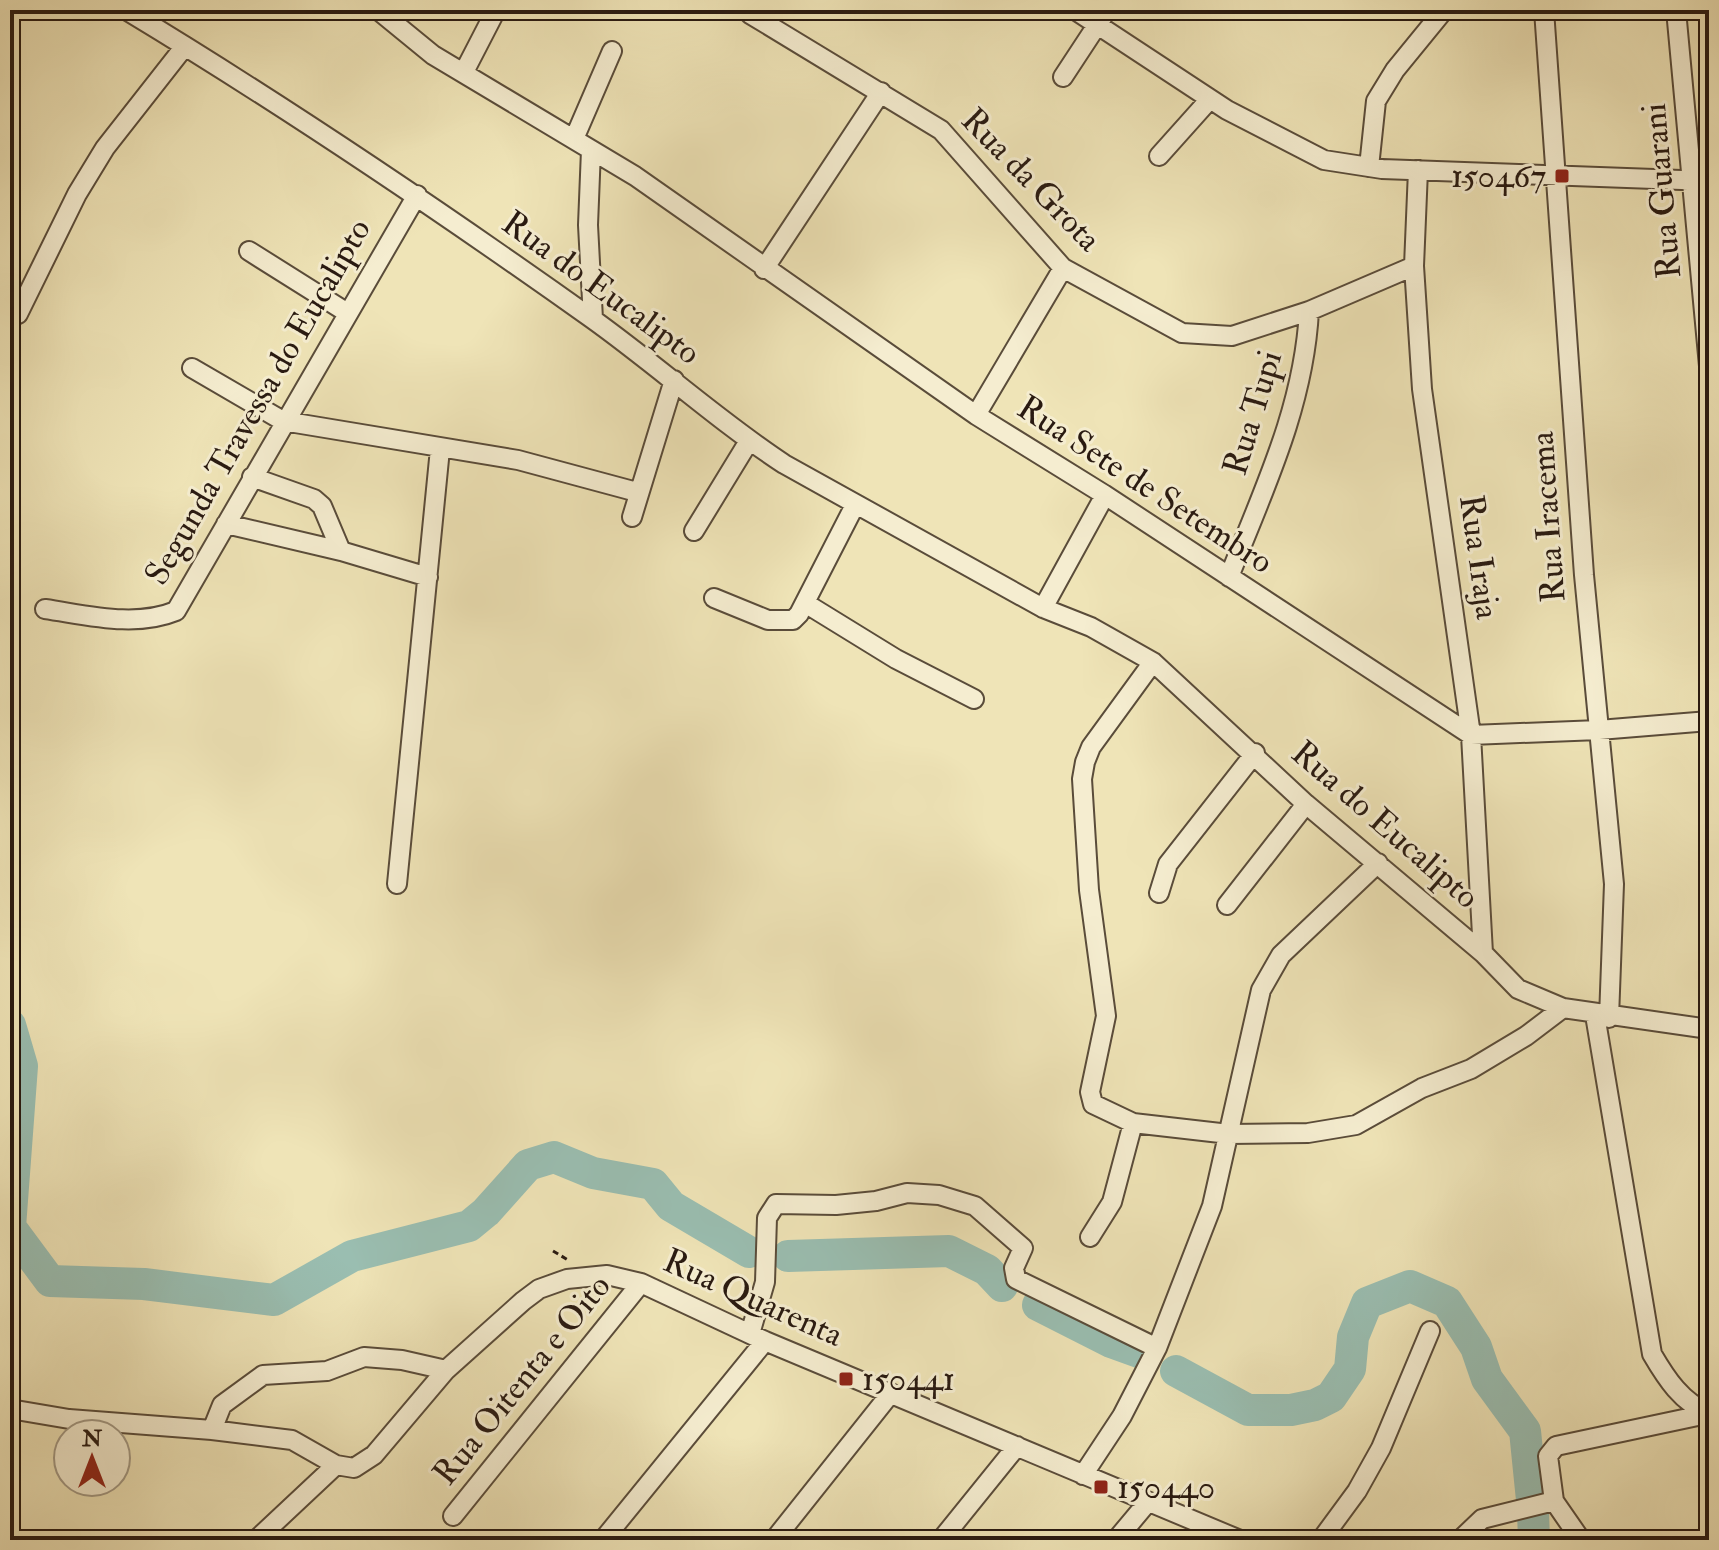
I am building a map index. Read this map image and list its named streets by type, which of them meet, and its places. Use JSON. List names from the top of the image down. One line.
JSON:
{"streets":{"street":["Rua da Grota","Rua Guarani","Rua do Eucalipto","Segunda Travessa do Eucalipto","Rua Tupi","Rua Sete de Setembro","Rua Iracema","Rua Iraja","Rua Quarenta","Rua Oitenta e Oito"]},"crossings":[["Rua da Grota","Rua Tupi"],["Rua da Grota","Rua Iraja"],["Rua do Eucalipto","Segunda Travessa do Eucalipto"],["Rua do Eucalipto","Rua Iracema"],["Rua do Eucalipto","Rua Iraja"],["Rua Tupi","Rua Sete de Setembro"],["Rua Sete de Setembro","Rua Iraja"],["Rua Quarenta","Rua Oitenta e Oito"]],"places":{"transit":["150467","150441","150440"]},"north":"top"}
